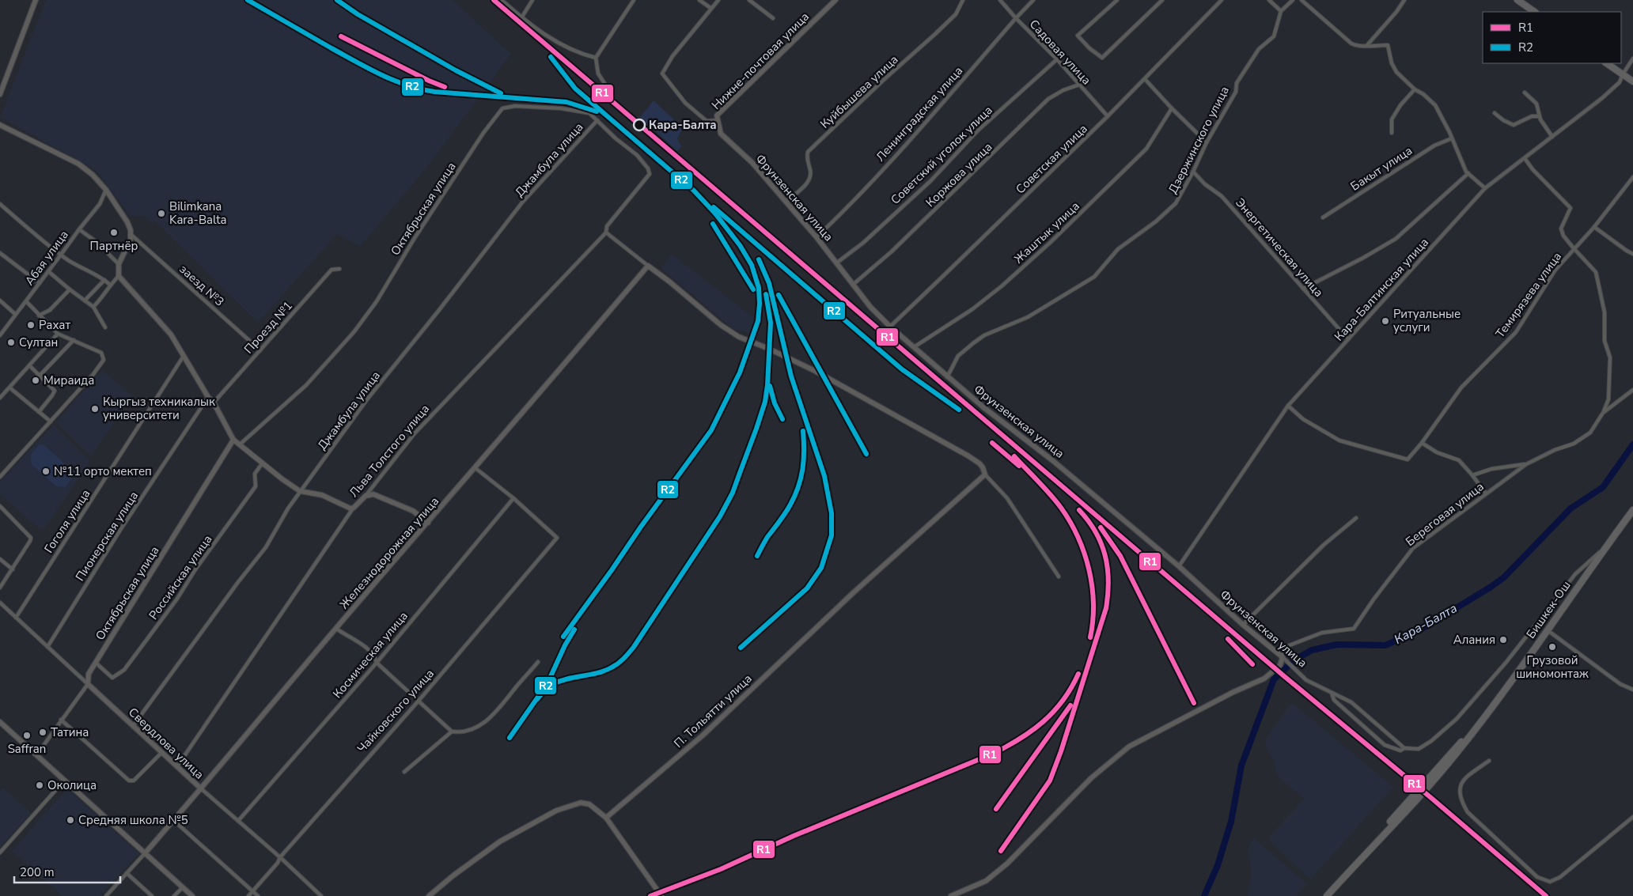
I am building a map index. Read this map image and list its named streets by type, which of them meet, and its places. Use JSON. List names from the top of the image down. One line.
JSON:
{"streets":{"highway":["Бишкек-Ош"],"street":["Садовая улица","Нижне-почтовая улица","Куйбышева улица","Ленинградская улица","Дзержинского улица","Советский уголок улица","Советская улица","Джамбула улица","Бакыт улица","Коржова улица","Фрунзенская улица","Октябрьская улица","Жаштык улица","Энергетическая улица","Абая улица","заезд №3","Кара-Балтинская улица","Темирязева улица","Проезд №1","Льва Толстого улица","Береговая улица","Гоголя улица","Пионерская улица","Железнодорожная улица","Российская улица","Космическая улица","Чайковского улица","П. Тольятти улица","Свердлова улица"]},"crossings":[["Садовая улица","Ленинградская улица"],["Садовая улица","Советский уголок улица"],["Садовая улица","Советская улица"],["Садовая улица","Коржова улица"],["Нижне-почтовая улица","Фрунзенская улица"],["Куйбышева улица","Фрунзенская улица"],["Ленинградская улица","Фрунзенская улица"],["Дзержинского улица","Фрунзенская улица"],["Дзержинского улица","Энергетическая улица"],["Советский уголок улица","Фрунзенская улица"],["Советская улица","Фрунзенская улица"],["Джамбула улица","Октябрьская улица"],["Джамбула улица","Свердлова улица"],["Коржова улица","Фрунзенская улица"],["Фрунзенская улица","Жаштык улица"],["Фрунзенская улица","Кара-Балтинская улица"],["Фрунзенская улица","Береговая улица"],["Октябрьская улица","Льва Толстого улица"],["Октябрьская улица","Российская улица"],["Октябрьская улица","Свердлова улица"],["Энергетическая улица","Кара-Балтинская улица"],["заезд №3","Проезд №1"],["Кара-Балтинская улица","Темирязева улица"],["Льва Толстого улица","Свердлова улица"],["Гоголя улица","Свердлова улица"],["Пионерская улица","Свердлова улица"],["Железнодорожная улица","Свердлова улица"],["Космическая улица","Чайковского улица"],["Космическая улица","Свердлова улица"],["Чайковского улица","Свердлова улица"]],"water":["Кара-Балта"],"places":["Кара-Балта","Bilimkana Kara-Balta","Партнёр","Ритуальные услуги","Рахат","Султан","Мираида","Кыргыз техникалык университети","№11 орто мектеп","Алания","Грузовой шиномонтаж","Татина","Saffran","Околица","Средняя школа №5"],"lines":["transit line R1","transit line R2"],"legend":["R1","R2"],"scale_bar":"200 m"}
